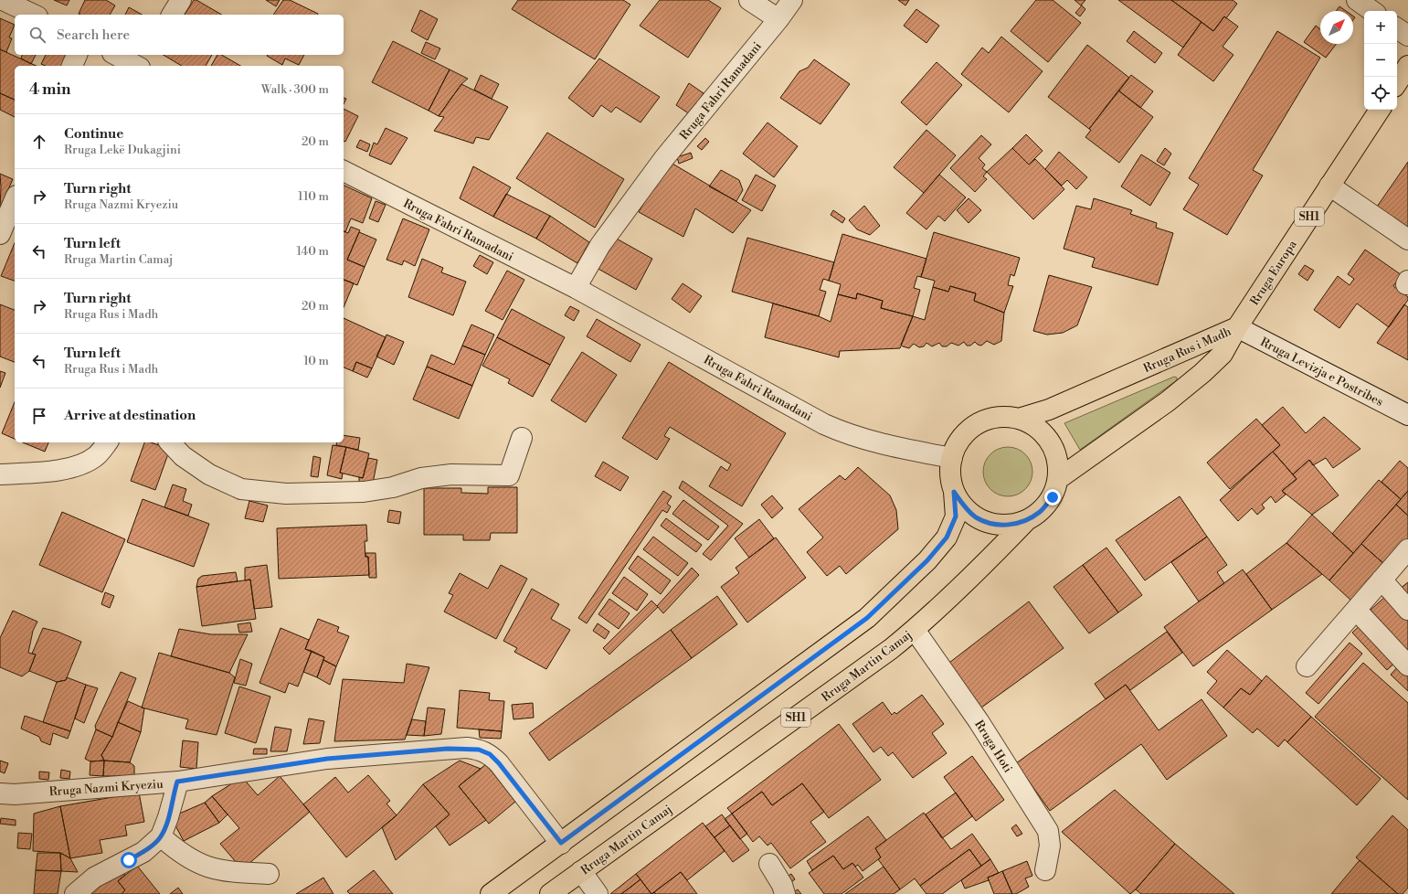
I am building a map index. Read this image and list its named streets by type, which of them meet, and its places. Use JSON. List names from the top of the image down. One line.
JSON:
{"streets":{"main road":["SH1","Rruga Europa","Rruga Rus i Madh","Rruga Martin Camaj"],"street":["Rruga Fahri Ramadani","Rruga Levizja e Postribes","Rruga Hoti","Rruga Nazmi Kryeziu"]},"crossings":[["Rruga Fahri Ramadani","Rruga Rus i Madh"],["Rruga Fahri Ramadani","Rruga Martin Camaj"],["Rruga Europa","Rruga Rus i Madh"],["Rruga Europa","Rruga Levizja e Postribes"],["Rruga Rus i Madh","Rruga Levizja e Postribes"],["Rruga Rus i Madh","Rruga Martin Camaj"],["Rruga Martin Camaj","Rruga Hoti"]],"north":"top right","page":{"map_buttons":["+","−"],"search":"Search here","heading":["4 min","Walk · 300 m"],"list":[["Continue","Rruga Lekë Dukagjini","20 m"],["Turn right","Rruga Nazmi Kryeziu","110 m"],["Turn left","Rruga Martin Camaj","140 m"],["Turn right","Rruga Rus i Madh","20 m"],["Turn left","Rruga Rus i Madh","10 m"],"Arrive at destination"]}}
